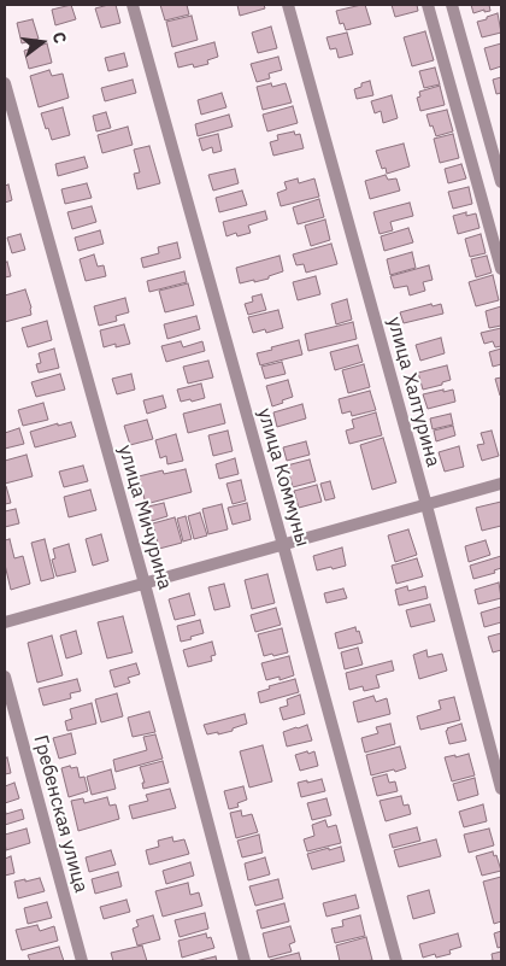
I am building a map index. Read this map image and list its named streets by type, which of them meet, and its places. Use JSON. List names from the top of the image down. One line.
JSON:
{"streets":{"street":["улица Халтурина","улица Коммуны","улица Мичурина","Гребенская улица"]},"north":"right"}
